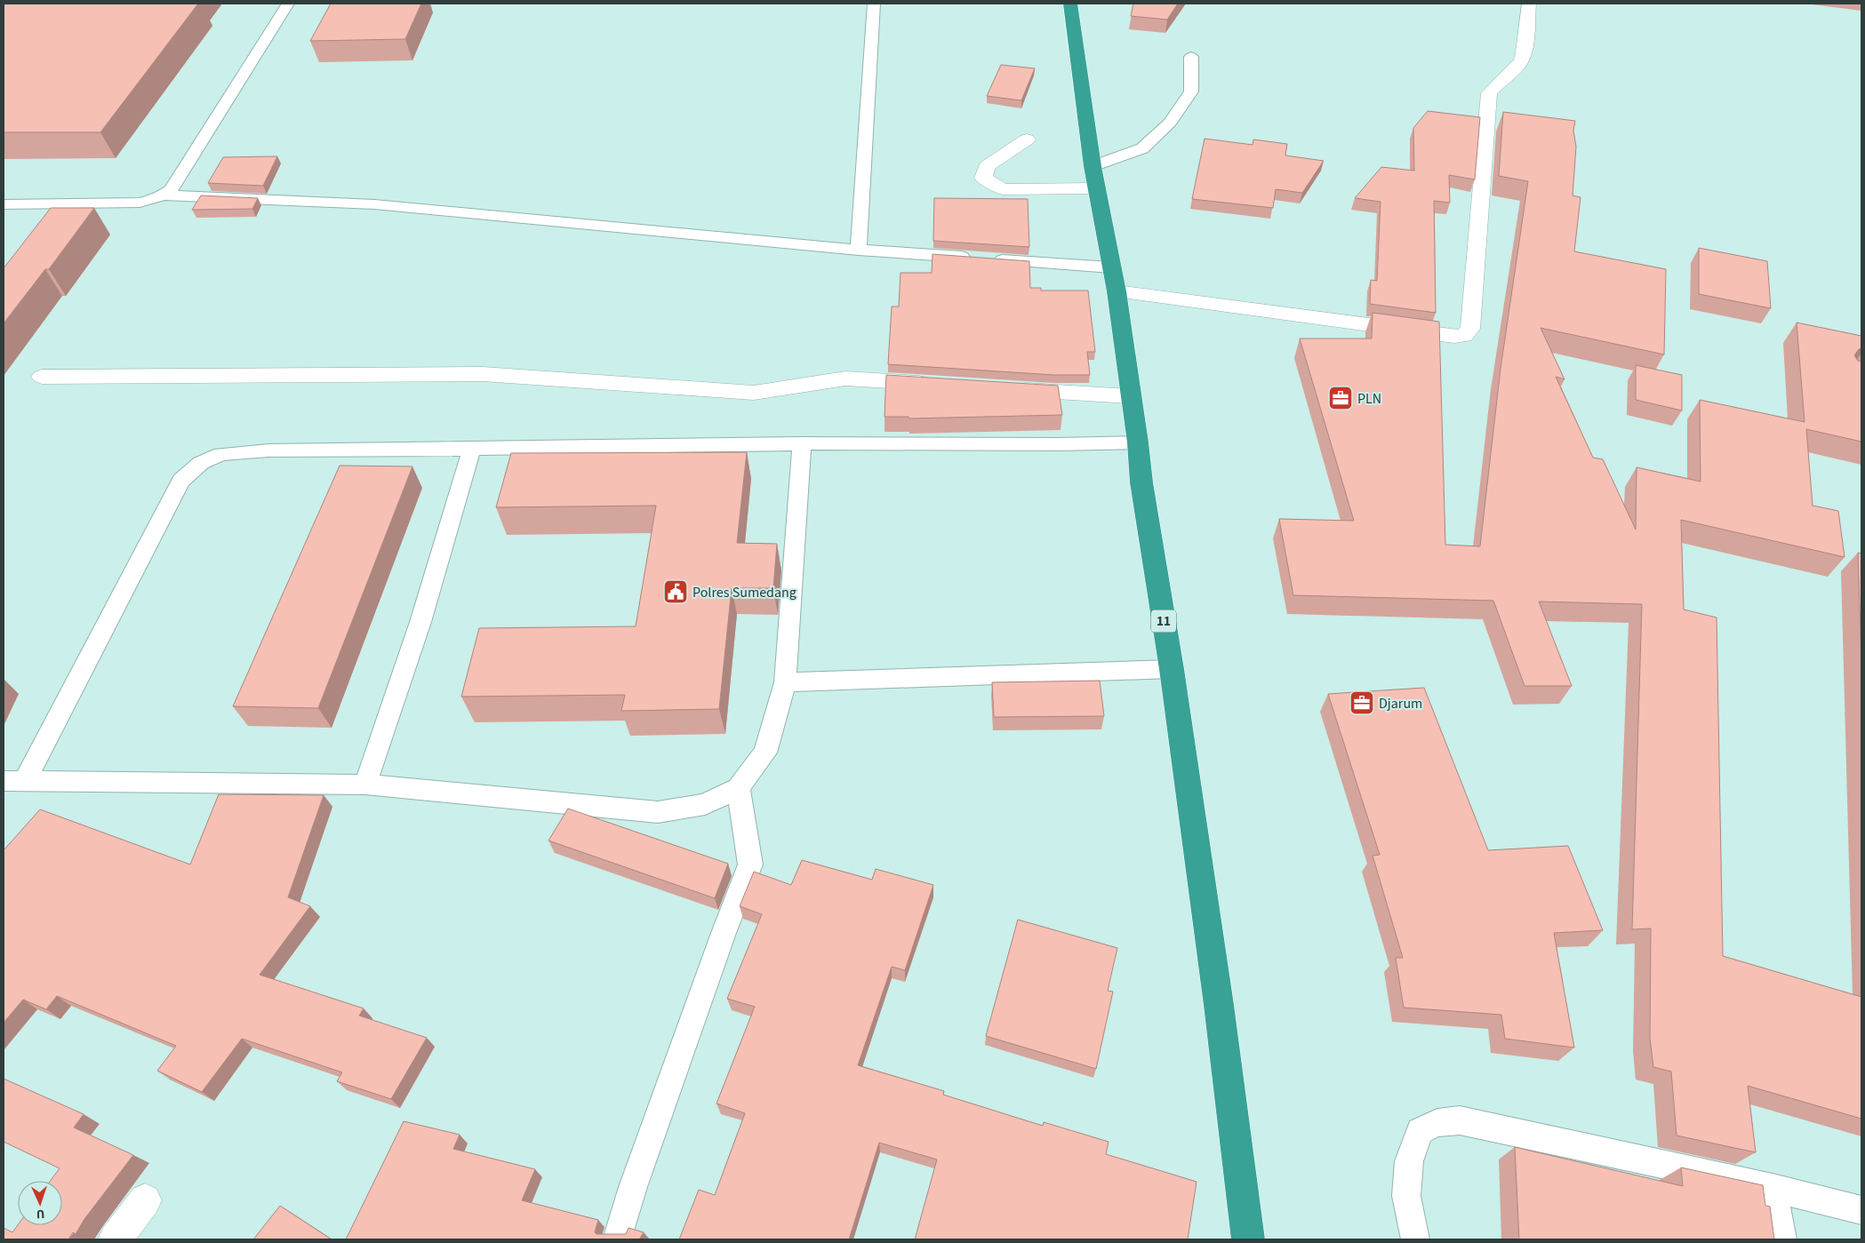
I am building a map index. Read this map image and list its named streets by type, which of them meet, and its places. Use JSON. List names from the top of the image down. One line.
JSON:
{"streets":{"highway":["11"]},"places":{"office":["PLN","Djarum"],"public building":["Polres Sumedang"]},"north":"bottom"}
